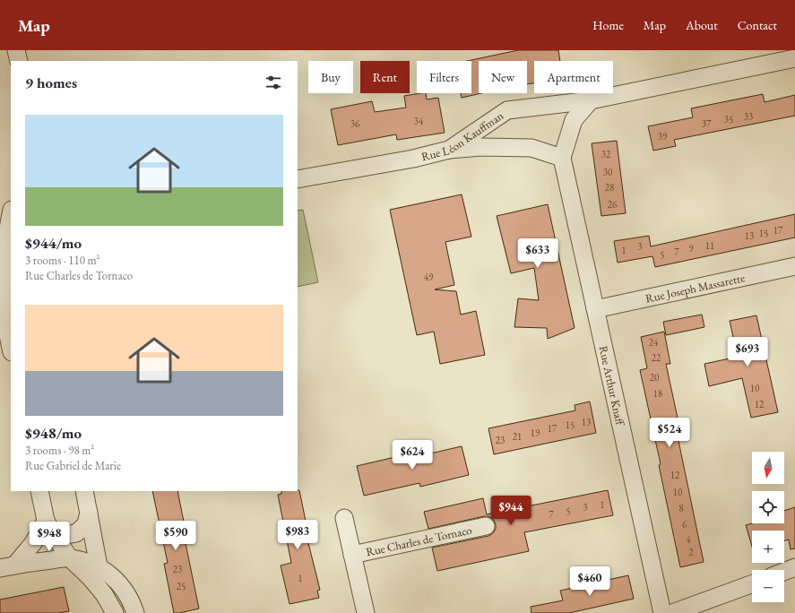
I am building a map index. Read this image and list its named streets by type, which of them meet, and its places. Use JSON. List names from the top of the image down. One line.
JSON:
{"streets":{"street":["Rue Léon Kauffman","Rue Joseph Massarette","Rue Arthur Knaff","Rue Charles de Tornaco"]},"crossings":[["Rue Léon Kauffman","Rue Arthur Knaff"],["Rue Joseph Massarette","Rue Arthur Knaff"]],"house_numbers":["33","35","34","36","37","39","32","30","28","26","17","15","13","11","3","9","1","7","5","49","24","22","20","10","18","12","13","15","17","19","21","23","12","10","1","3","8","5","7","6","4","2","23","1","25"],"north":"bottom","page":{"header":"Map","nav":["Home","Map","About","Contact"],"chip":["Buy","Rent","Filters","New","Apartment"],"heading":"9 homes","list":[{"name":"$944/mo","note":"3 rooms · 110 m² · Rue Charles de Tornaco"},{"name":"$948/mo","note":"3 rooms · 98 m² · Rue Gabriel de Marie"}],"price":["$633","$693","$524","$624","$944","$983","$590","$948","$460"],"map_buttons":["+","−"]}}
